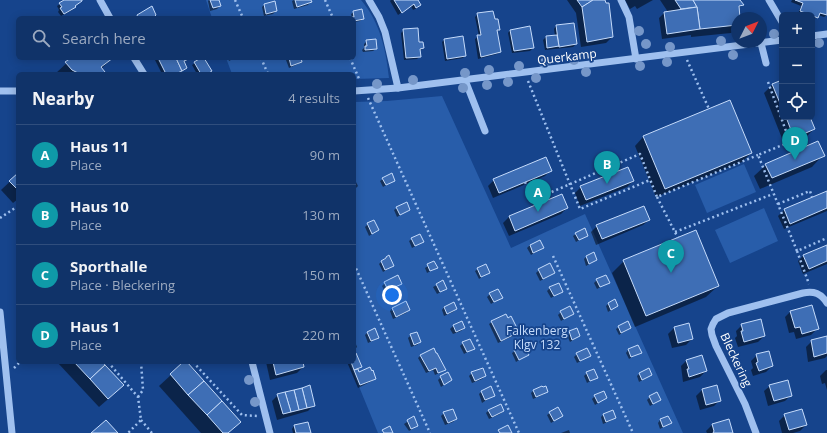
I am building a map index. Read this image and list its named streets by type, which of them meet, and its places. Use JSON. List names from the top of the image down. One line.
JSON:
{"streets":{"street":["Querkamp","Bleckering"]},"parks":["Falkenberg Klgv 132"],"north":"top right","page":{"map_buttons":["+","−"],"search":"Search here","heading":["Nearby","4 results"],"list":[{"mark":"A","name":"Haus 11","note":"Place","value":"90 m"},{"mark":"B","name":"Haus 10","note":"Place","value":"130 m"},{"mark":"C","name":"Sporthalle","note":"Place · Bleckering","value":"150 m"},{"mark":"D","name":"Haus 1","note":"Place","value":"220 m"}],"pins":["D","B","A","C"]}}
